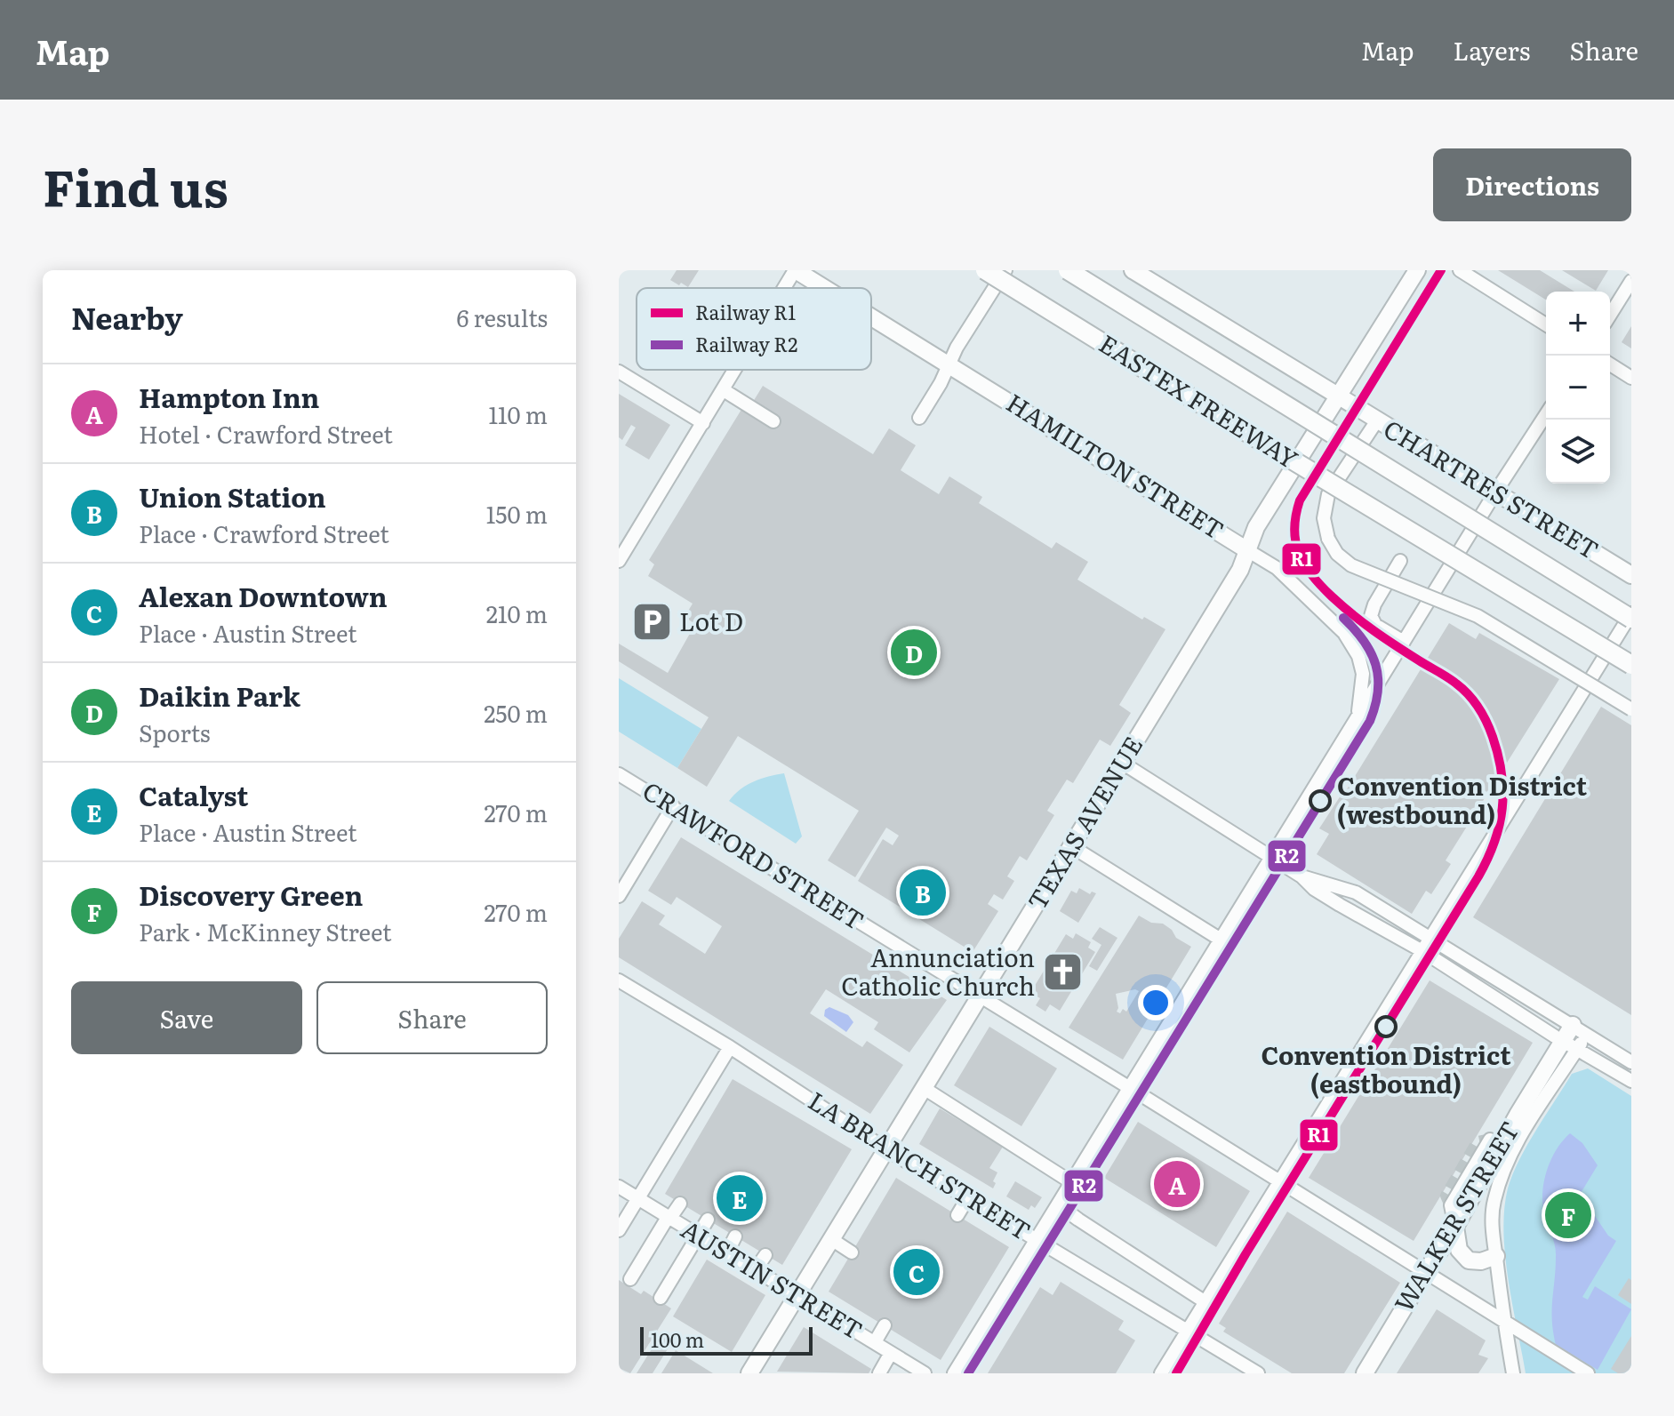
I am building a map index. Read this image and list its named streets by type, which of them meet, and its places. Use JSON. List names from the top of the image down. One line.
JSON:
{"streets":{"highway":["EASTEX FREEWAY"],"main road":["HAMILTON STREET","CHARTRES STREET","TEXAS AVENUE","WALKER STREET"],"street":["CRAWFORD STREET","LA BRANCH STREET","AUSTIN STREET"]},"crossings":[["HAMILTON STREET","TEXAS AVENUE"],["CHARTRES STREET","TEXAS AVENUE"],["TEXAS AVENUE","CRAWFORD STREET"],["TEXAS AVENUE","LA BRANCH STREET"],["TEXAS AVENUE","AUSTIN STREET"],["CRAWFORD STREET","WALKER STREET"]],"places":{"parking":["Lot D"],"other":["Convention District (westbound)","Convention District (eastbound)"],"church":["Annunciation Catholic Church"]},"lines":["rail line R1","rail line R2"],"legend":["Railway R1","Railway R2"],"scale_bar":"100 m","page":{"header":"Map","nav":["Map","Layers","Share"],"title":"Find us","buttons":["Directions",["Save","Share"]],"heading":["Nearby","6 results"],"map_buttons":["+","−"],"list":[{"mark":"A","name":"Hampton Inn","note":"Hotel · Crawford Street","value":"110 m"},{"mark":"B","name":"Union Station","note":"Place · Crawford Street","value":"150 m"},{"mark":"C","name":"Alexan Downtown","note":"Place · Austin Street","value":"210 m"},{"mark":"D","name":"Daikin Park","note":"Sports","value":"250 m"},{"mark":"E","name":"Catalyst","note":"Place · Austin Street","value":"270 m"},{"mark":"F","name":"Discovery Green","note":"Park · McKinney Street","value":"270 m"}],"pins":["D","B","A","E","F","C"],"scale":"100 m"}}
